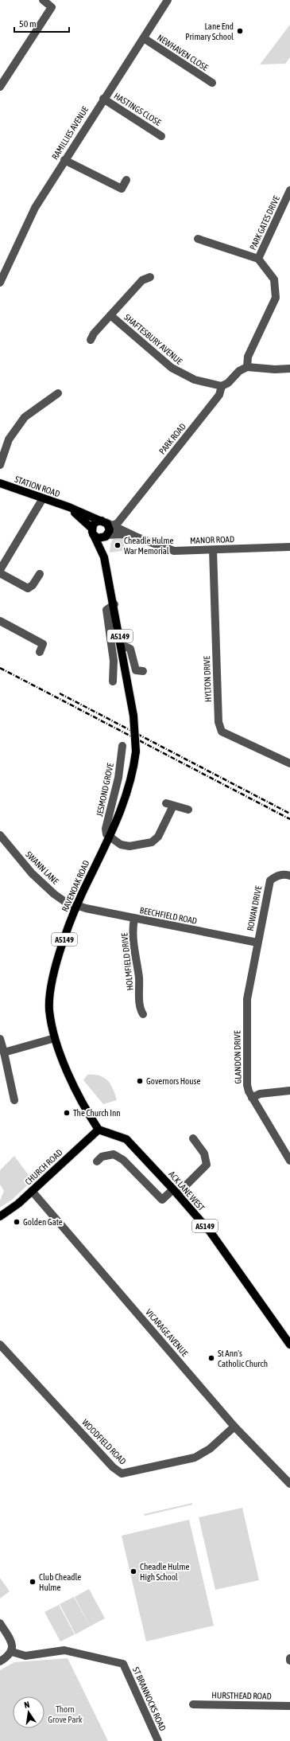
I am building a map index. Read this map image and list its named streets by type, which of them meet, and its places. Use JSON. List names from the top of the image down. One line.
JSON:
{"streets":{"main road":["STATION ROAD","A5149","RAVENOAK ROAD","CHURCH ROAD","ACK LANE WEST"],"street":["NEWHAVEN CLOSE","HASTINGS CLOSE","RAMILLIES AVENUE","PARK GATES DRIVE","SHAFTESBURY AVENUE","PARK ROAD","MANOR ROAD","HYLTON DRIVE","JESMOND GROVE","SWANN LANE","ROWAN DRIVE","BEECHFIELD ROAD","HOLMFIELD DRIVE","GLANDON DRIVE","VICARAGE AVENUE","WOODFIELD ROAD","HURSTHEAD ROAD","ST BRANNOCKS ROAD"]},"crossings":[["NEWHAVEN CLOSE","RAMILLIES AVENUE"],["HASTINGS CLOSE","RAMILLIES AVENUE"],["PARK GATES DRIVE","PARK ROAD"],["SHAFTESBURY AVENUE","PARK ROAD"],["PARK ROAD","MANOR ROAD"],["STATION ROAD","MANOR ROAD"],["STATION ROAD","RAVENOAK ROAD"],["MANOR ROAD","HYLTON DRIVE"],["MANOR ROAD","RAVENOAK ROAD"],["JESMOND GROVE","RAVENOAK ROAD"],["SWANN LANE","RAVENOAK ROAD"],["SWANN LANE","BEECHFIELD ROAD"],["RAVENOAK ROAD","BEECHFIELD ROAD"],["RAVENOAK ROAD","CHURCH ROAD"],["RAVENOAK ROAD","ACK LANE WEST"],["ROWAN DRIVE","BEECHFIELD ROAD"],["ROWAN DRIVE","GLANDON DRIVE"],["BEECHFIELD ROAD","HOLMFIELD DRIVE"],["BEECHFIELD ROAD","GLANDON DRIVE"],["CHURCH ROAD","ACK LANE WEST"],["CHURCH ROAD","VICARAGE AVENUE"],["VICARAGE AVENUE","WOODFIELD ROAD"]],"parks":["Thorn Grove Park"],"places":["Lane End Primary School","Cheadle Hulme War Memorial","Governors House","The Church Inn","Golden Gate","St Ann's Catholic Church","Cheadle Hulme High School","Club Cheadle Hulme"],"scale_bar":"50 m","north":"top"}
